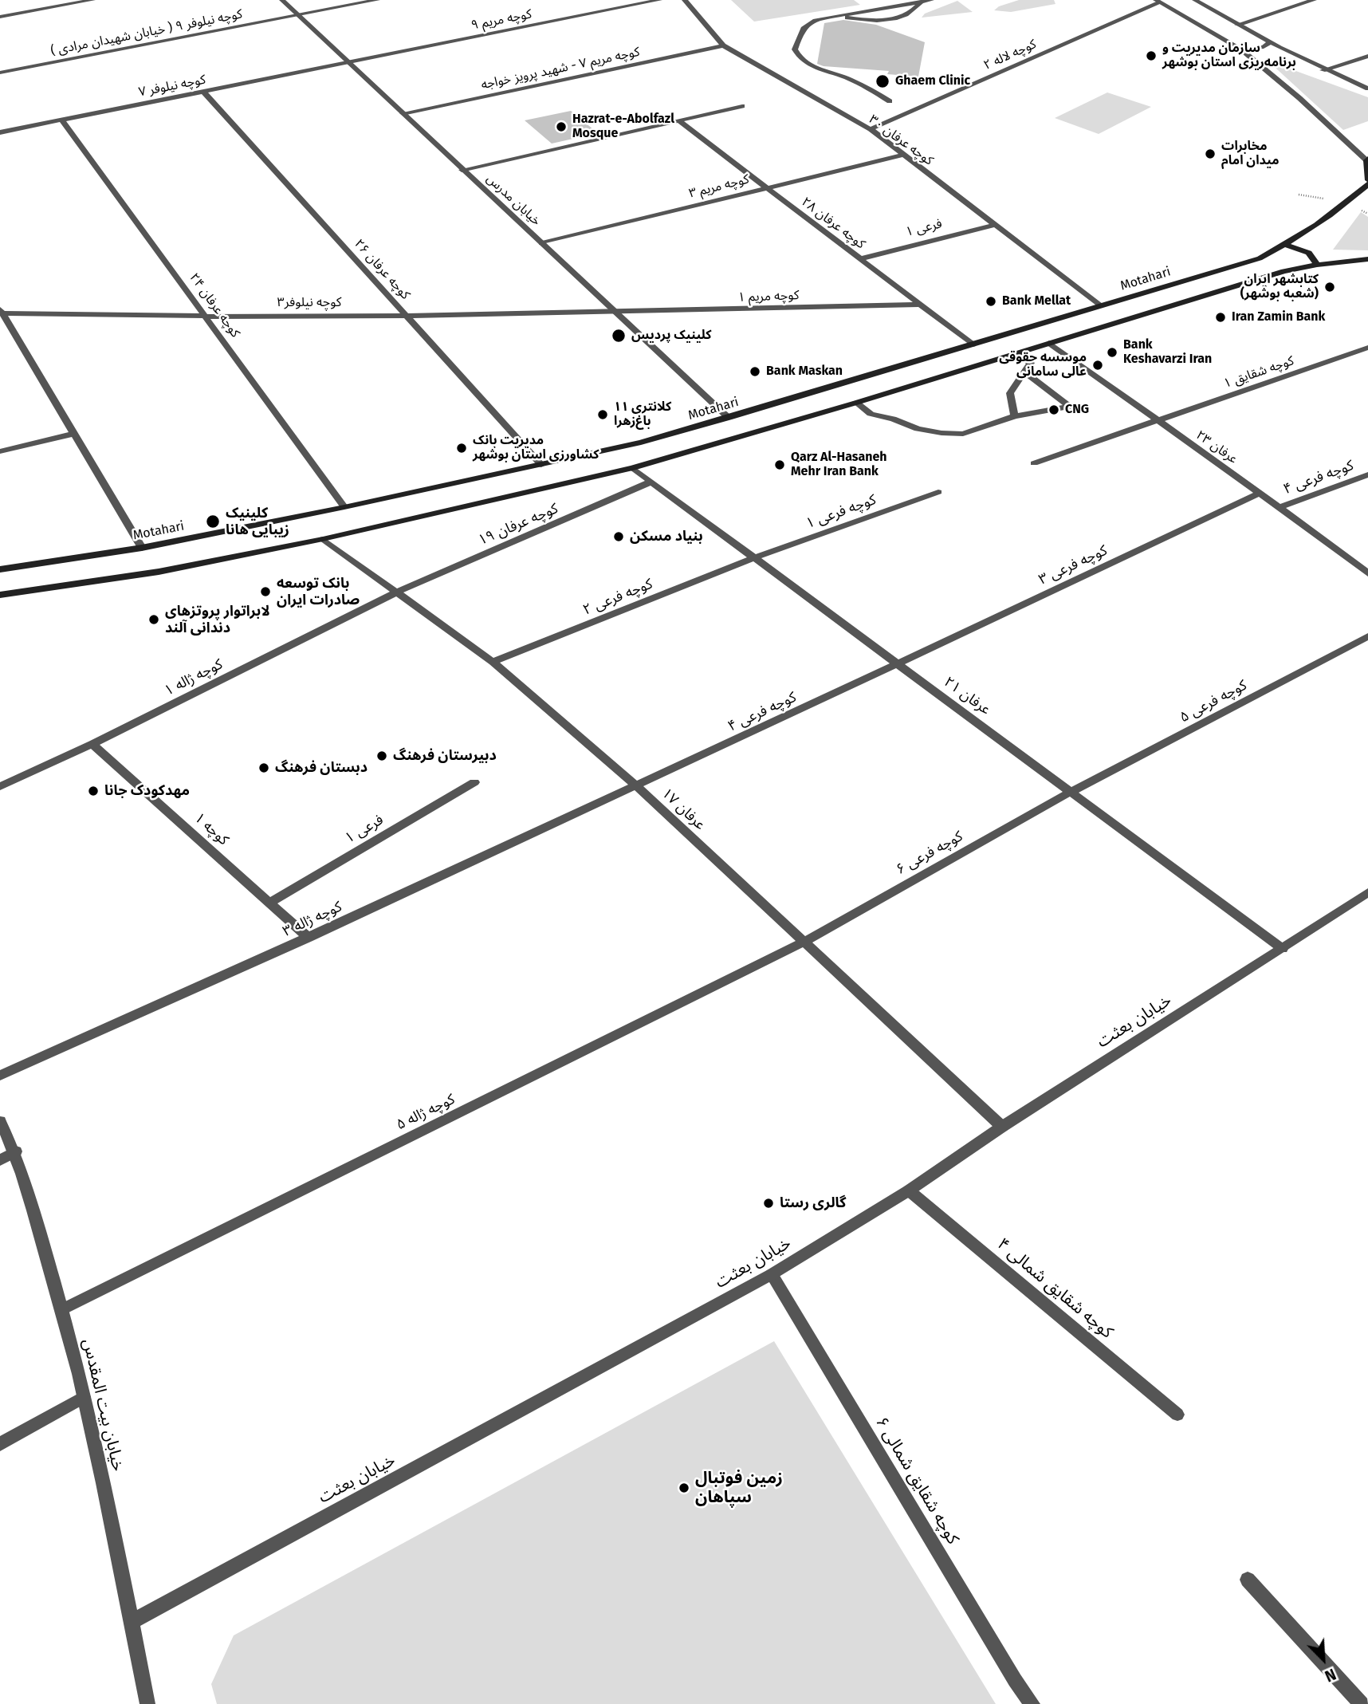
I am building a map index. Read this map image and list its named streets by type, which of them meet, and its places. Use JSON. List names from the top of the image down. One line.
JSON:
{"streets":{"main road":["Motahari"],"street":["کوچه مریم ۹","کوچه نیلوفر ۹ ( خیابان شهیدان مرادی )","کوچه لاله ۲","کوچه مریم ۷ - شهید پرویز خواجه","کوچه نیلوفر ۷","کوچه عرفان ۳۰","کوچه مریم ۳","خیابان مدرس","کوچه عرفان ۲۸","فرعی ۱","کوچه عرفان ۲۶","کوچه مریم ۱","کوچه نیلوفر۳","کوچه عرفان ۲۴","کوچه شقایق ۱","عرفان ۲۳","کوچه فرعی ۴","کوچه فرعی ۱","کوچه عرفان ۱۹","کوچه فرعی ۳","کوچه فرعی ۲","کوچه ژاله ۱","عرفان ۲۱","کوچه فرعی ۵","عرفان ۱۷","کوچه ۱","کوچه فرعی ۶","کوچه ژاله ۳","خیابان بعثت","کوچه ژاله ۵","کوچه شقایق شمالی ۴","خیابان بیت المقدس","کوچه شقایق شمالی ۶"]},"crossings":[["کوچه مریم ۹","کوچه نیلوفر ۷"],["کوچه مریم ۹","خیابان مدرس"],["کوچه نیلوفر ۹ ( خیابان شهیدان مرادی )","خیابان مدرس"],["کوچه لاله ۲","کوچه عرفان ۳۰"],["کوچه مریم ۷ - شهید پرویز خواجه","کوچه عرفان ۳۰"],["کوچه مریم ۷ - شهید پرویز خواجه","خیابان مدرس"],["کوچه نیلوفر ۷","خیابان مدرس"],["کوچه نیلوفر ۷","کوچه عرفان ۲۶"],["کوچه نیلوفر ۷","کوچه عرفان ۲۴"],["کوچه عرفان ۳۰","کوچه مریم ۳"],["کوچه عرفان ۳۰","فرعی ۱"],["کوچه عرفان ۳۰","Motahari"],["کوچه مریم ۳","خیابان مدرس"],["کوچه مریم ۳","کوچه عرفان ۲۸"],["خیابان مدرس","Motahari"],["خیابان مدرس","کوچه مریم ۱"],["خیابان مدرس","کوچه نیلوفر۳"],["کوچه عرفان ۲۸","فرعی ۱"],["کوچه عرفان ۲۸","Motahari"],["کوچه عرفان ۲۸","کوچه مریم ۱"],["فرعی ۱","کوچه ۱"],["کوچه عرفان ۲۶","Motahari"],["کوچه عرفان ۲۶","کوچه نیلوفر۳"],["Motahari","کوچه عرفان ۲۴"],["کوچه مریم ۱","کوچه نیلوفر۳"],["کوچه نیلوفر۳","کوچه عرفان ۲۴"],["کوچه شقایق ۱","عرفان ۲۳"],["عرفان ۲۳","کوچه فرعی ۴"],["عرفان ۲۳","کوچه فرعی ۳"],["کوچه فرعی ۴","کوچه فرعی ۳"],["کوچه فرعی ۴","عرفان ۲۱"],["کوچه فرعی ۴","عرفان ۱۷"],["کوچه فرعی ۴","کوچه ژاله ۳"],["کوچه فرعی ۱","کوچه فرعی ۲"],["کوچه فرعی ۱","عرفان ۲۱"],["کوچه عرفان ۱۹","کوچه ژاله ۱"],["کوچه عرفان ۱۹","عرفان ۲۱"],["کوچه عرفان ۱۹","عرفان ۱۷"],["کوچه فرعی ۳","عرفان ۲۱"],["کوچه فرعی ۲","عرفان ۲۱"],["کوچه فرعی ۲","عرفان ۱۷"],["کوچه ژاله ۱","عرفان ۱۷"],["کوچه ژاله ۱","کوچه ۱"],["عرفان ۲۱","کوچه فرعی ۵"],["عرفان ۲۱","کوچه فرعی ۶"],["عرفان ۲۱","خیابان بعثت"],["کوچه فرعی ۵","کوچه فرعی ۶"],["عرفان ۱۷","کوچه فرعی ۶"],["عرفان ۱۷","کوچه ژاله ۳"],["عرفان ۱۷","خیابان بعثت"],["عرفان ۱۷","کوچه ژاله ۵"],["کوچه ۱","کوچه ژاله ۳"],["کوچه فرعی ۶","کوچه ژاله ۵"],["خیابان بعثت","کوچه شقایق شمالی ۴"],["خیابان بعثت","خیابان بیت المقدس"],["خیابان بعثت","کوچه شقایق شمالی ۶"],["کوچه ژاله ۵","خیابان بیت المقدس"]],"places":["سازمان مدیریت و برنامه‌ریزی استان بوشهر","Ghaem Clinic","Hazrat-e-Abolfazl Mosque","مخابرات میدان امام","کتابشهر ایران (شعبه بوشهر)","Bank Mellat","Iran Zamin Bank","کلینیک پردیس","Bank Keshavarzi Iran","موسسه حقوقی عالی سامانی","Bank Maskan","CNG","کلانتری ۱۱ باغ‌زهرا","مدیریت بانک کشاورزی استان بوشهر","Qarz Al-Hasaneh Mehr Iran Bank","کلینیک زیبایی هانا","بنیاد مسکن","بانک توسعه صادرات ایران","لابراتوار پروتزهای دندانی آلند","دبیرستان فرهنگ","دبستان فرهنگ","مهدکودک جانا","گالری رستا","زمین فوتبال سپاهان"],"north":"bottom right"}
